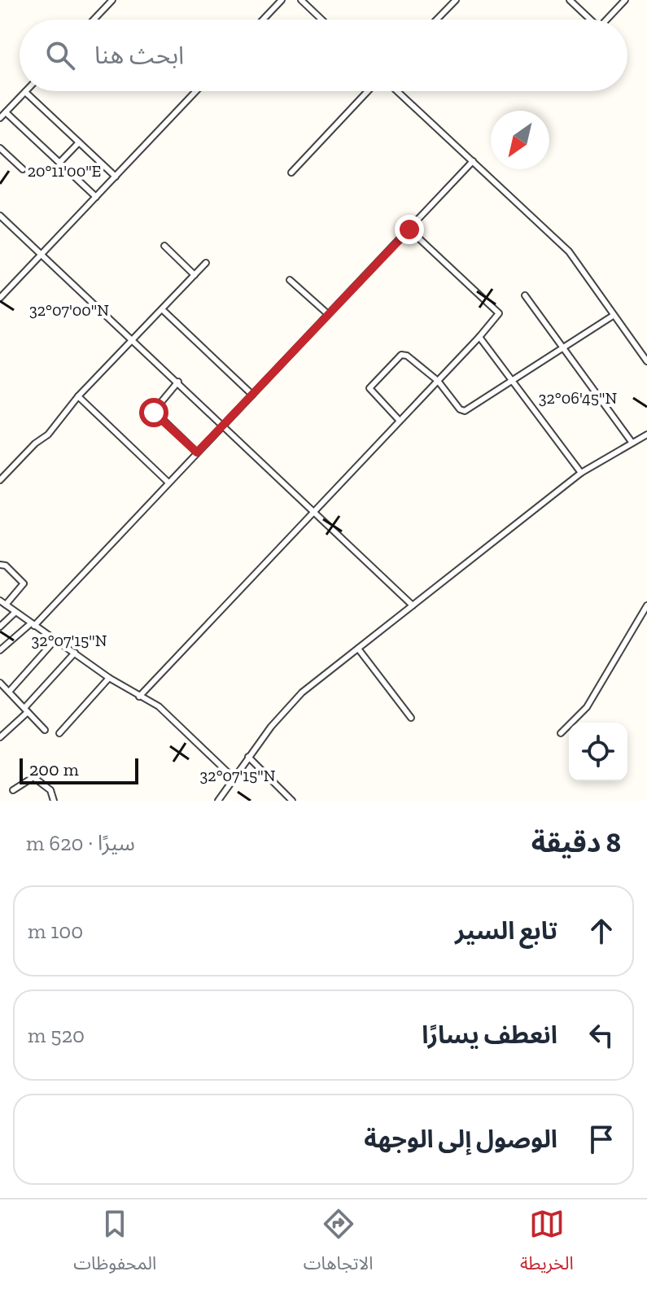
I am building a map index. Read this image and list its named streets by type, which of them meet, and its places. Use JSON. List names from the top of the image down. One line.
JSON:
{"scale_bar":"200 m","north":"bottom left","page":{"search":"ابحث هنا","scale":"200 m","heading":["8 دقيقة","سيرًا · 620 m"],"list":[["تابع السير","100 m"],["انعطف يسارًا","520 m"],"الوصول إلى الوجهة"],"nav":["الخريطة","الاتجاهات","المحفوظات"]},"coordinates":["20°11'00\"E","32°07'00\"N","32°06'45\"N","32°07'15\"N"]}
